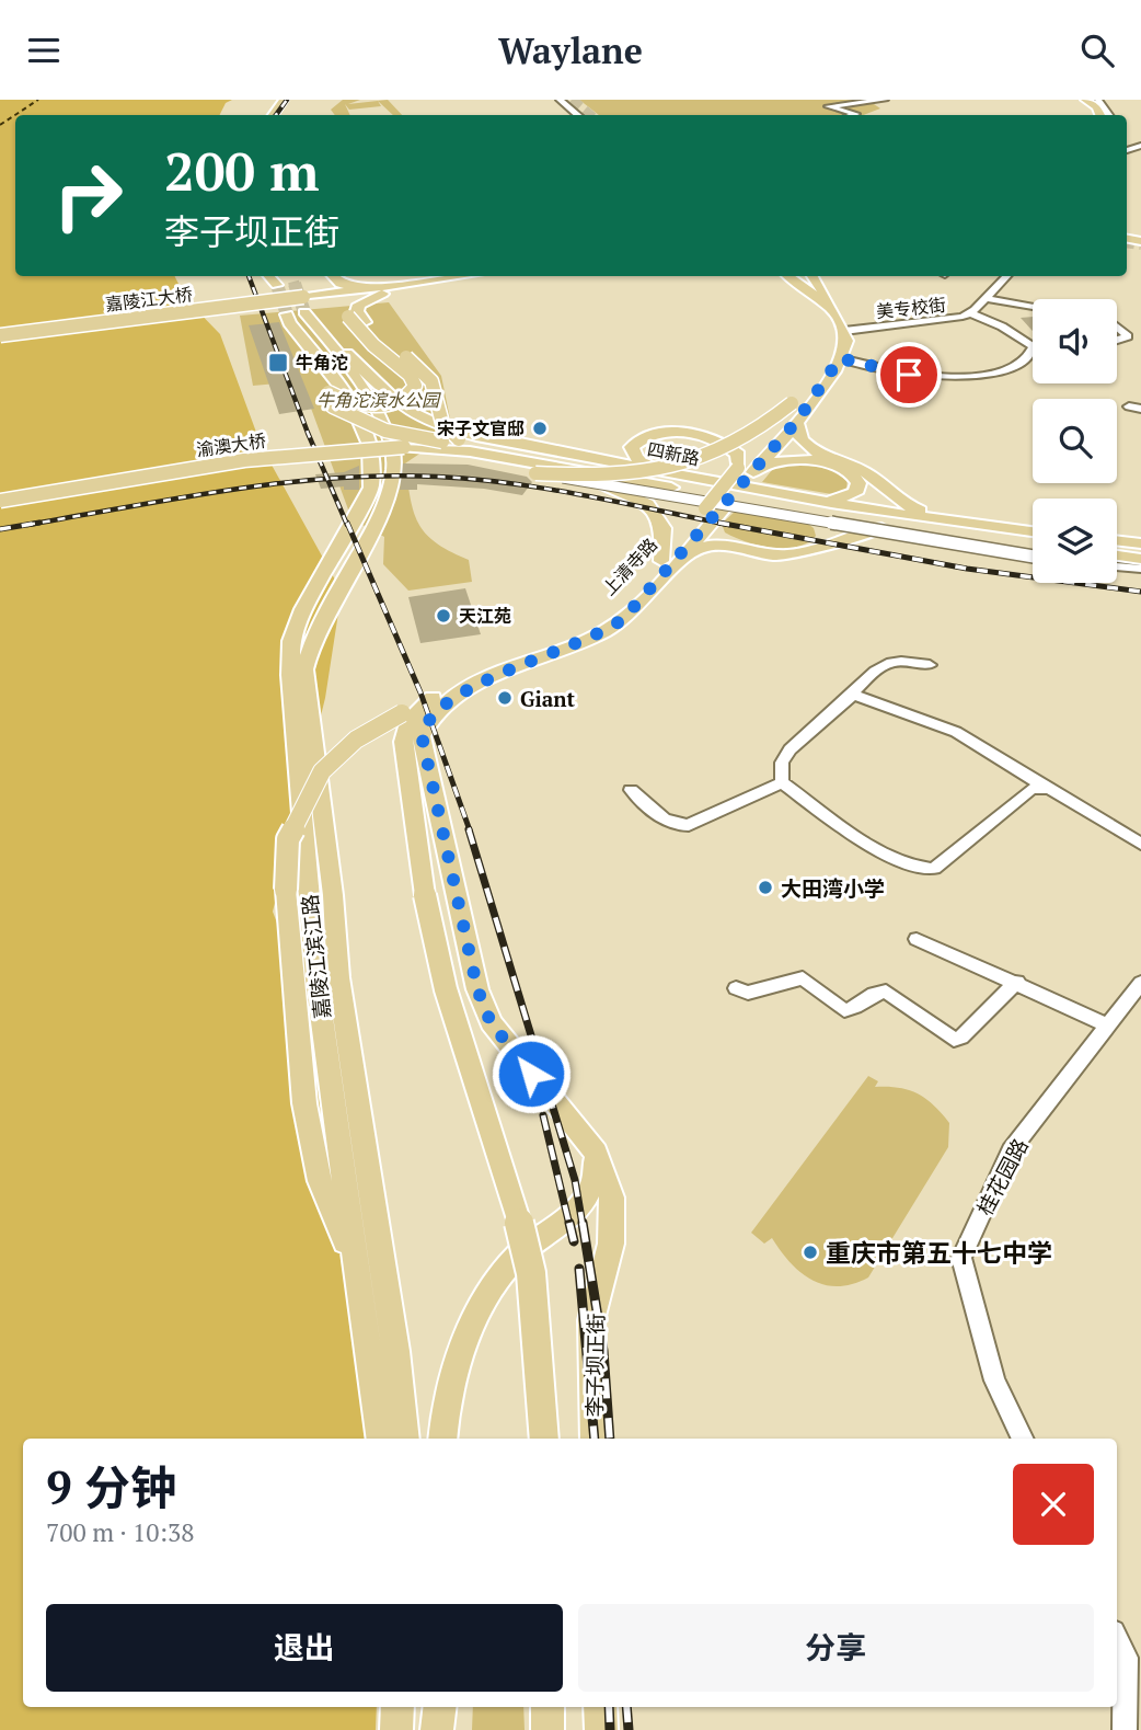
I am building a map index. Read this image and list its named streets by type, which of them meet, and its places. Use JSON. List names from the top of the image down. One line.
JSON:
{"streets":{"main road":["嘉陵江大桥","渝澳大桥","四新路","上清寺路","嘉陵江滨江路","李子坝正街"],"street":["美专校街","桂花园路"]},"crossings":[["美专校街","上清寺路"],["渝澳大桥","四新路"],["上清寺路","李子坝正街"]],"parks":["牛角沱滨水公园"],"places":{"transit":["牛角沱"],"other":["宋子文官邸","天江苑","Giant","大田湾小学","重庆市第五十七中学"]},"page":{"header":"Waylane","turn":["200 m","李子坝正街"],"heading":["9 分钟","700 m · 10:38"],"buttons":["退出","分享"]}}
